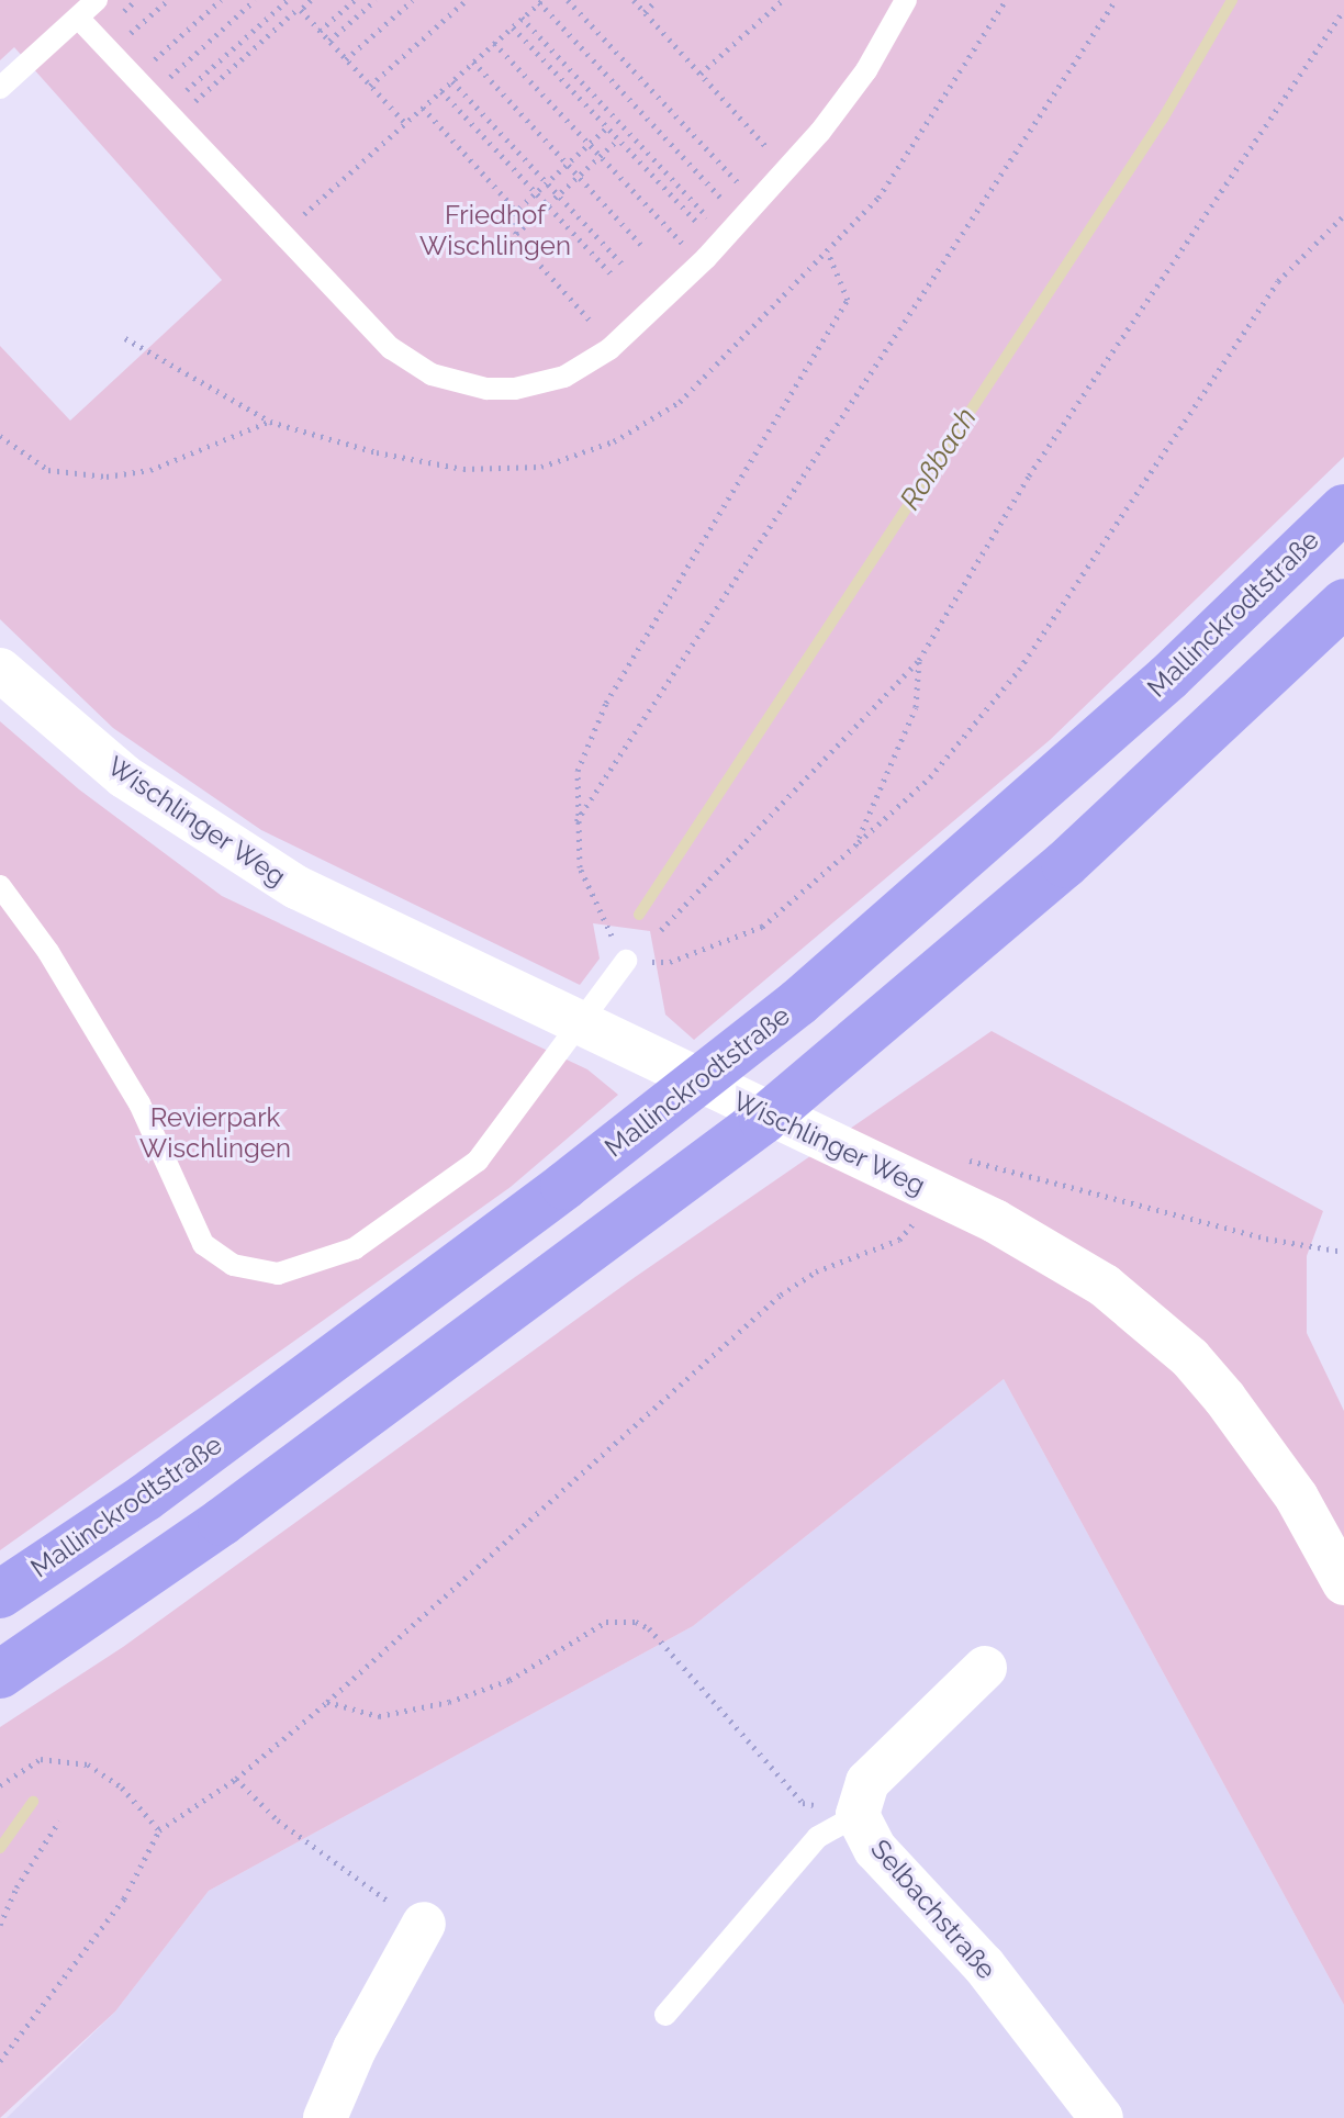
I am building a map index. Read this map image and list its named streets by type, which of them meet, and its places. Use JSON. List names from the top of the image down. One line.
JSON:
{"streets":{"highway":["Mallinckrodtstraße"],"street":["Wischlinger Weg","Selbachstraße"]},"water":["Roßbach"],"parks":["Friedhof Wischlingen","Revierpark Wischlingen"]}
